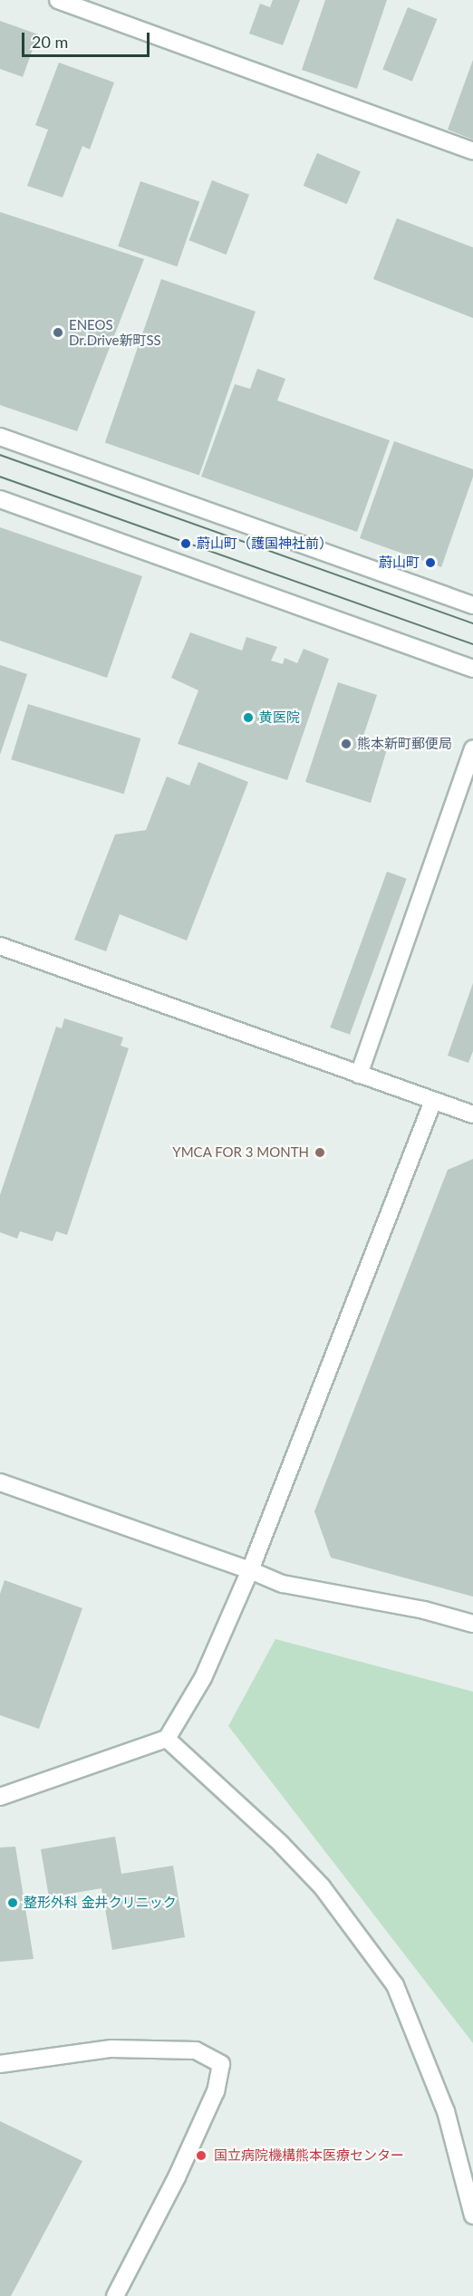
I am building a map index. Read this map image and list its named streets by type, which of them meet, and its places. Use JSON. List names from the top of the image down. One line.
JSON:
{"places":["ENEOS Dr.Drive新町SS","蔚山町（護国神社前）","蔚山町","黄医院","熊本新町郵便局","YMCA FOR 3 MONTH","整形外科 金井クリニック","国立病院機構熊本医療センター"],"scale_bar":"20 m"}
